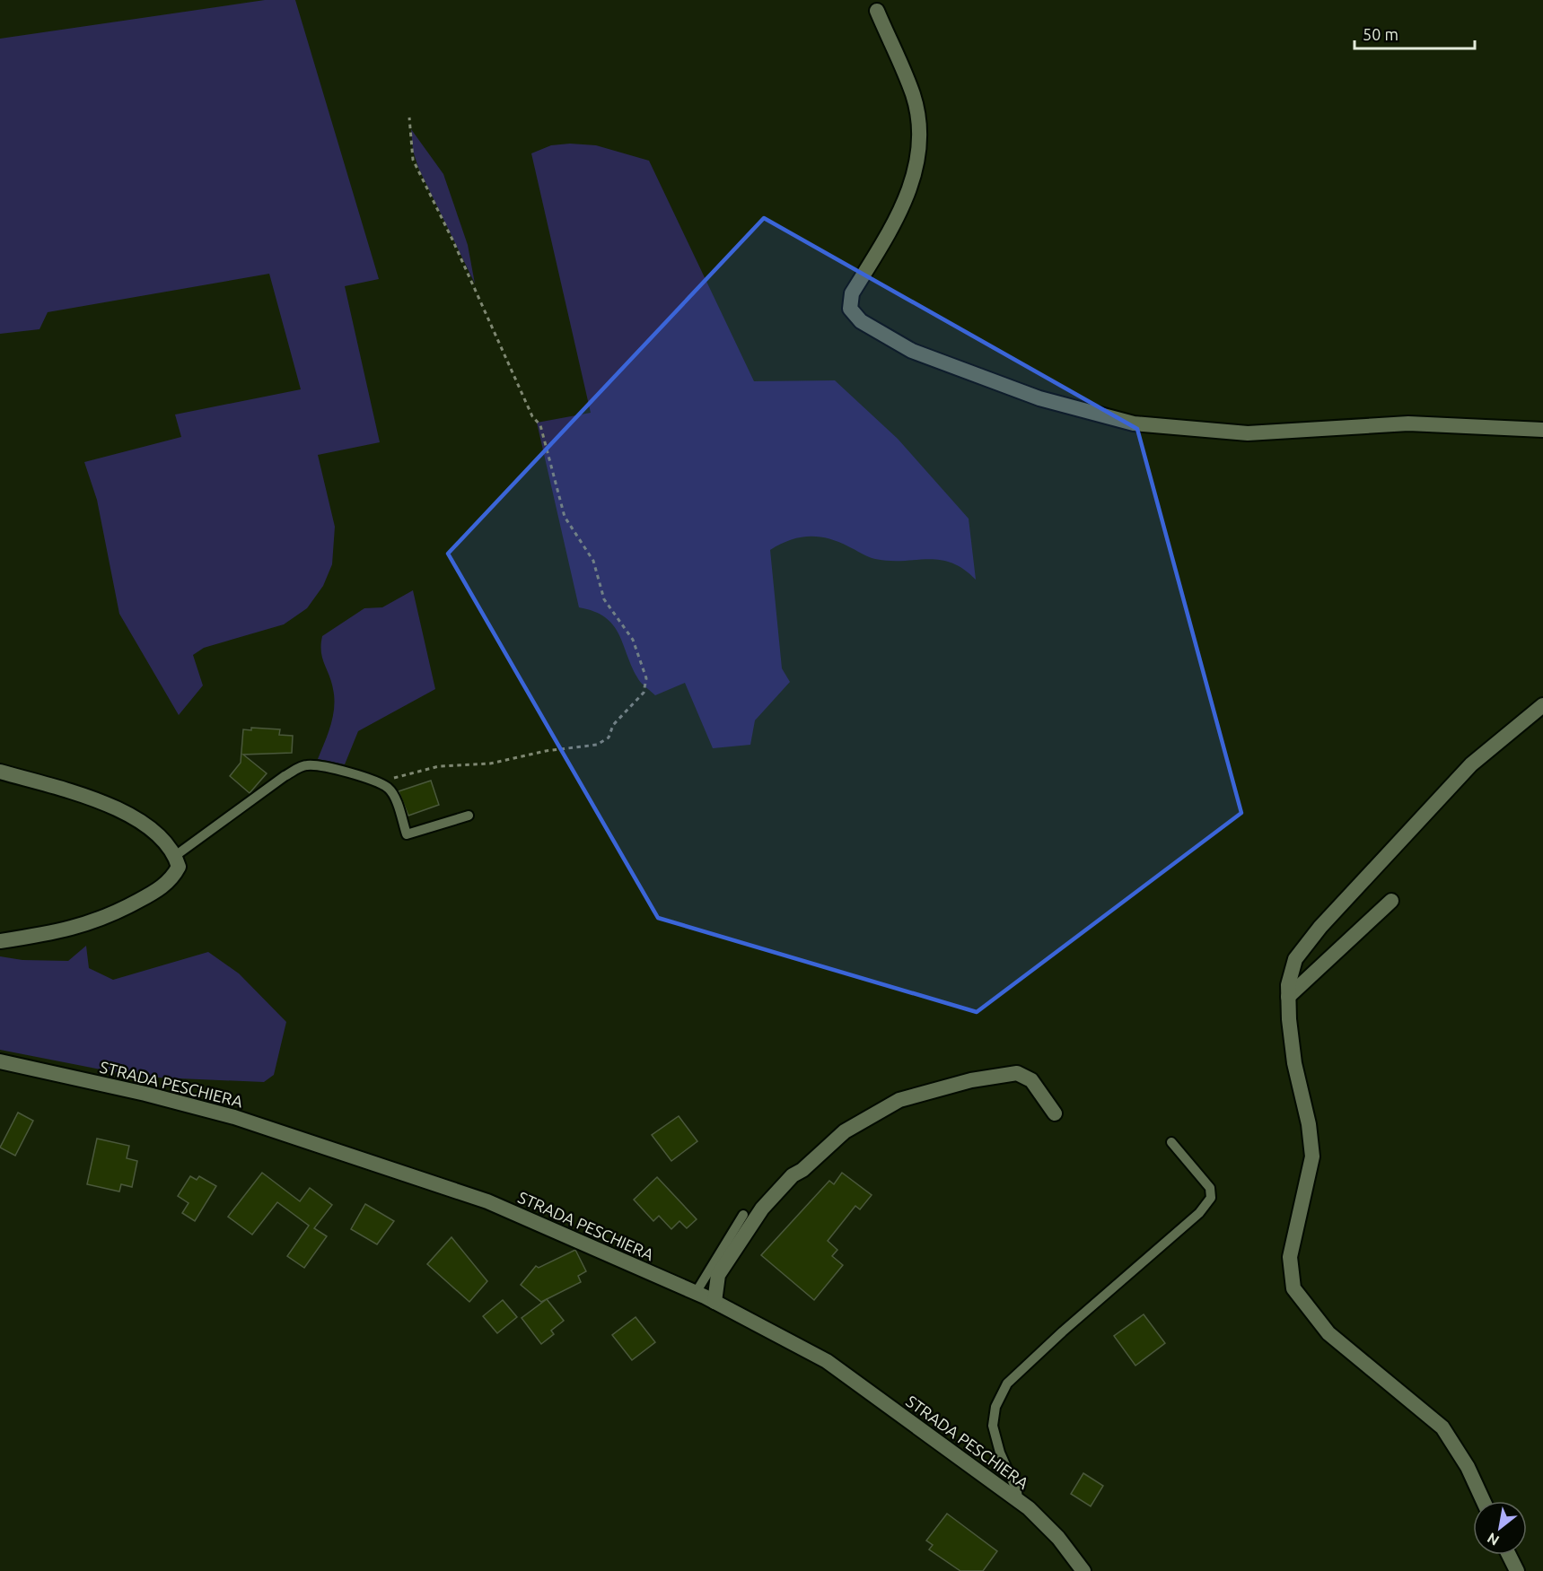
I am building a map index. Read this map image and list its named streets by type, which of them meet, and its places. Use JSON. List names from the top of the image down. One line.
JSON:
{"streets":{"street":["STRADA PESCHIERA"]},"scale_bar":"50 m","north":"bottom left"}
